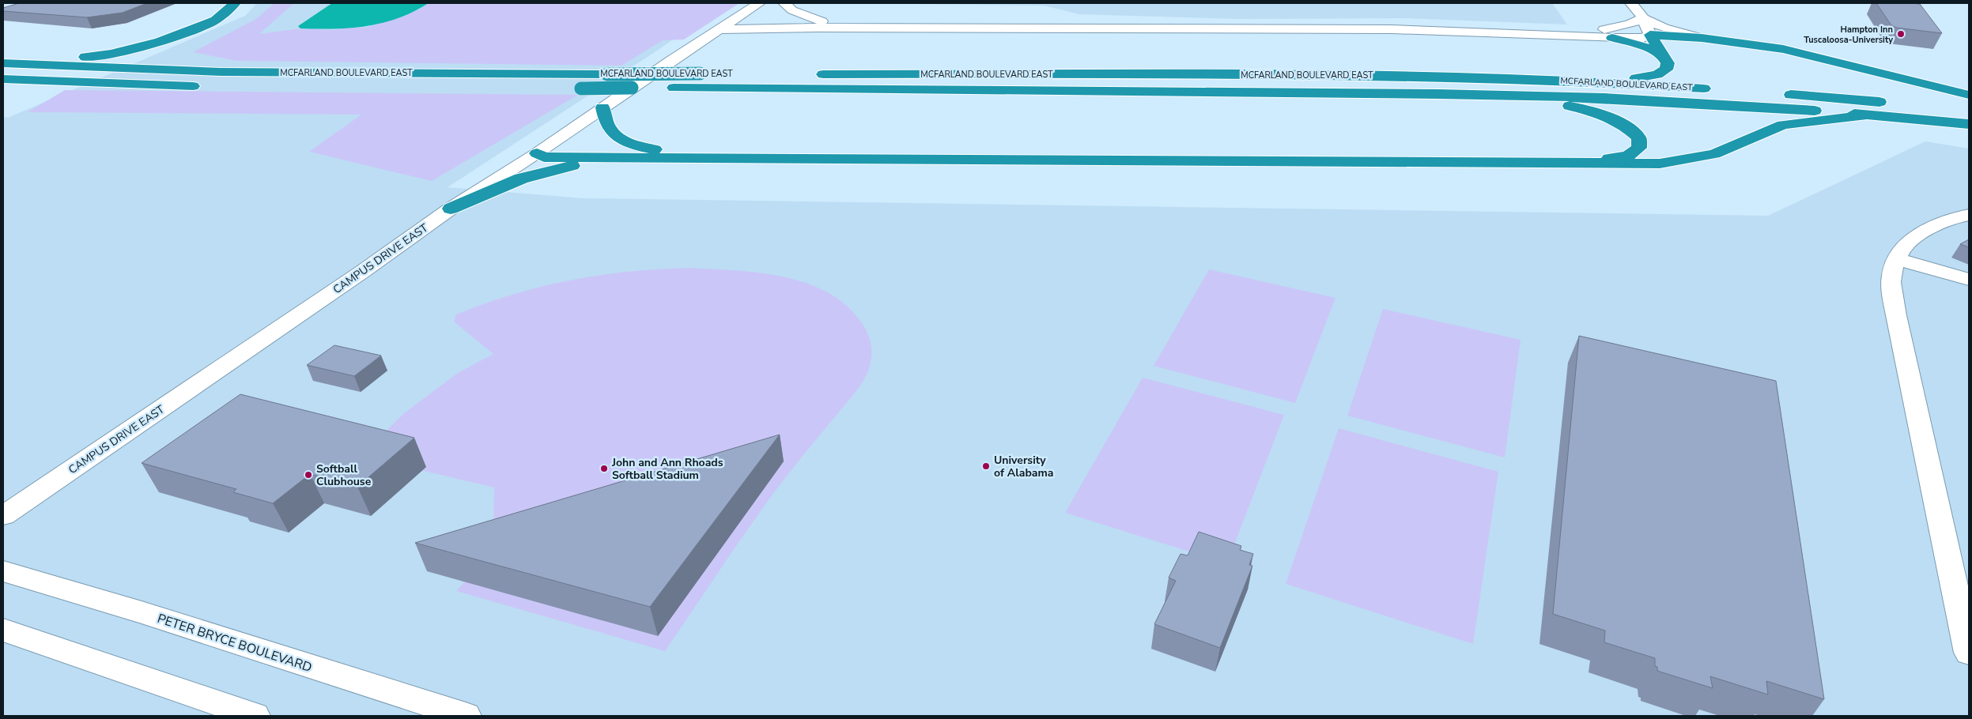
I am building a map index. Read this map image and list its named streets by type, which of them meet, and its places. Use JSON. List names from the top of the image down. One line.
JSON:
{"streets":{"highway":["MCFARLAND BOULEVARD EAST"],"street":["CAMPUS DRIVE EAST","PETER BRYCE BOULEVARD"]},"places":["Hampton Inn Tuscaloosa-University","University of Alabama","John and Ann Rhoads Softball Stadium","Softball Clubhouse"]}
